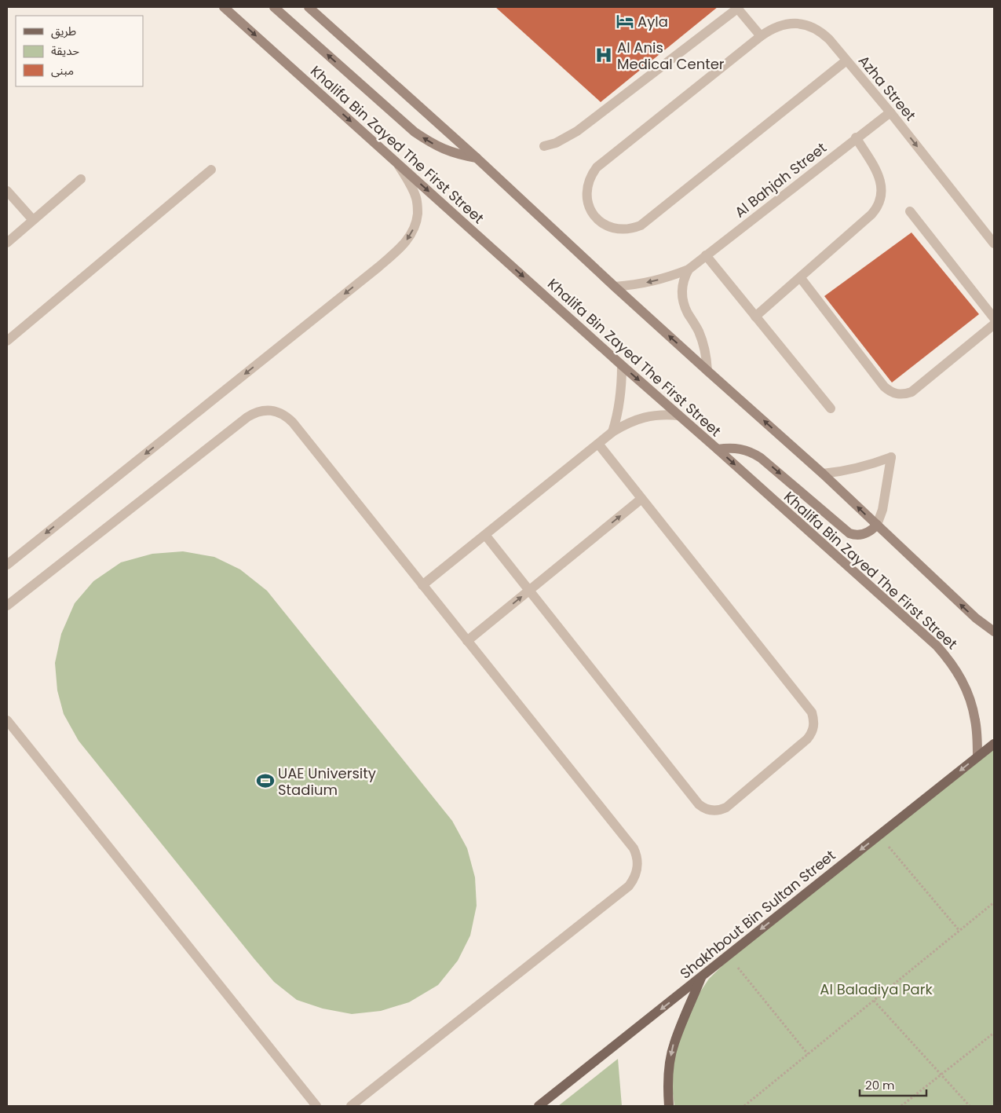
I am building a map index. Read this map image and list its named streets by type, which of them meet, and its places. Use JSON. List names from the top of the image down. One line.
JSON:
{"streets":{"main road":["Khalifa Bin Zayed The First Street","Shakhbout Bin Sultan Street"],"lane":["Azha Street","Al Bahjah Street"]},"crossings":[["Azha Street","Al Bahjah Street"],["Khalifa Bin Zayed The First Street","Shakhbout Bin Sultan Street"]],"one_way":["Shakhbout Bin Sultan Street"],"parks":["Al Baladiya Park"],"places":{"hotel":["Ayla"],"hospital":["Al Anis Medical Center"],"sports":["UAE University Stadium"]},"legend":["طريق","حديقة","مبنى"],"scale_bar":"20 m"}
